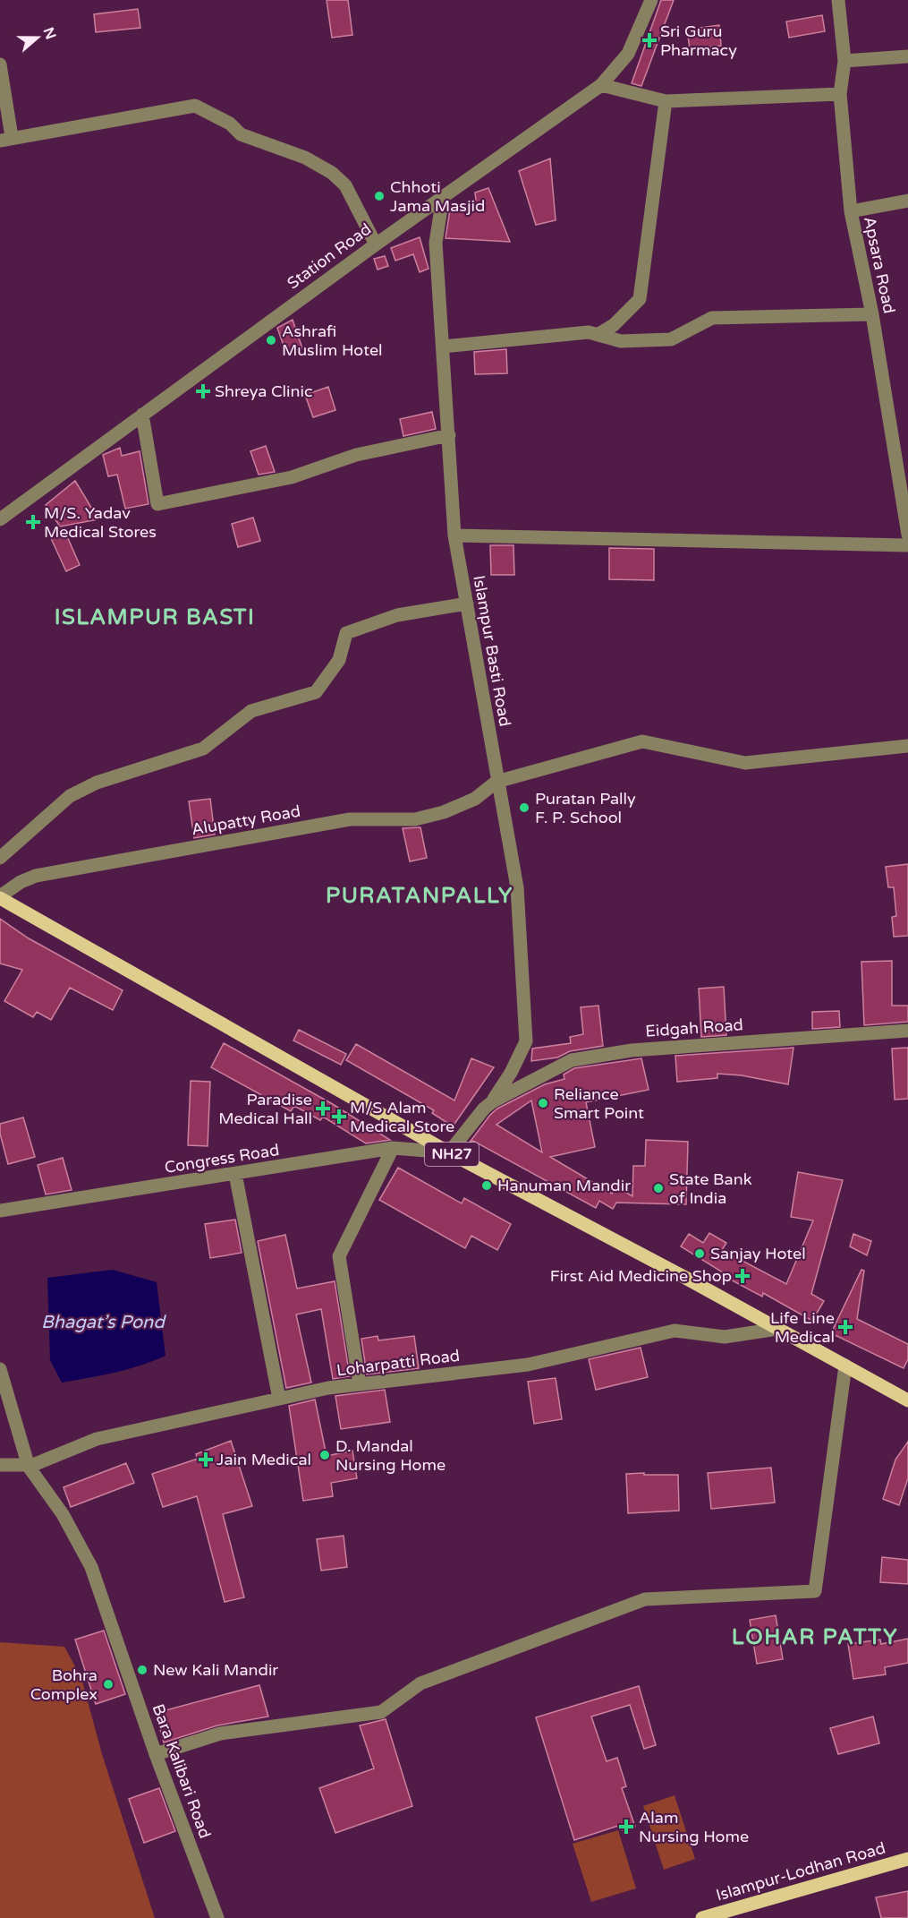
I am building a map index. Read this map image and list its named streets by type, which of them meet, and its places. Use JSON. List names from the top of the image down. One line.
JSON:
{"streets":{"main road":["NH27","Islampur-Lodhan Road"],"street":["Station Road","Apsara Road","Islampur Basti Road","Alupatty Road","Eidgah Road","Congress Road","Loharpatti Road","Bara Kalibari Road"]},"crossings":[["Station Road","Islampur Basti Road"],["Islampur Basti Road","Alupatty Road"],["Islampur Basti Road","Eidgah Road"],["Alupatty Road","NH27"],["NH27","Congress Road"],["NH27","Loharpatti Road"],["Loharpatti Road","Bara Kalibari Road"]],"districts":["ISLAMPUR BASTI","PURATANPALLY","LOHAR PATTY"],"water":["Bhagat’s Pond"],"places":{"health":["Sri Guru Pharmacy","Shreya Clinic","M/S. Yadav Medical Stores","Paradise Medical Hall","M/S Alam Medical Store","First Aid Medicine Shop","Life Line Medical","Jain Medical","Alam Nursing Home"],"other":["Chhoti Jama Masjid","Ashrafi Muslim Hotel","Puratan Pally F. P. School","Reliance Smart Point","Hanuman Mandir","State Bank of India","Sanjay Hotel","D. Mandal Nursing Home","New Kali Mandir","Bohra Complex"]},"north":"right"}
